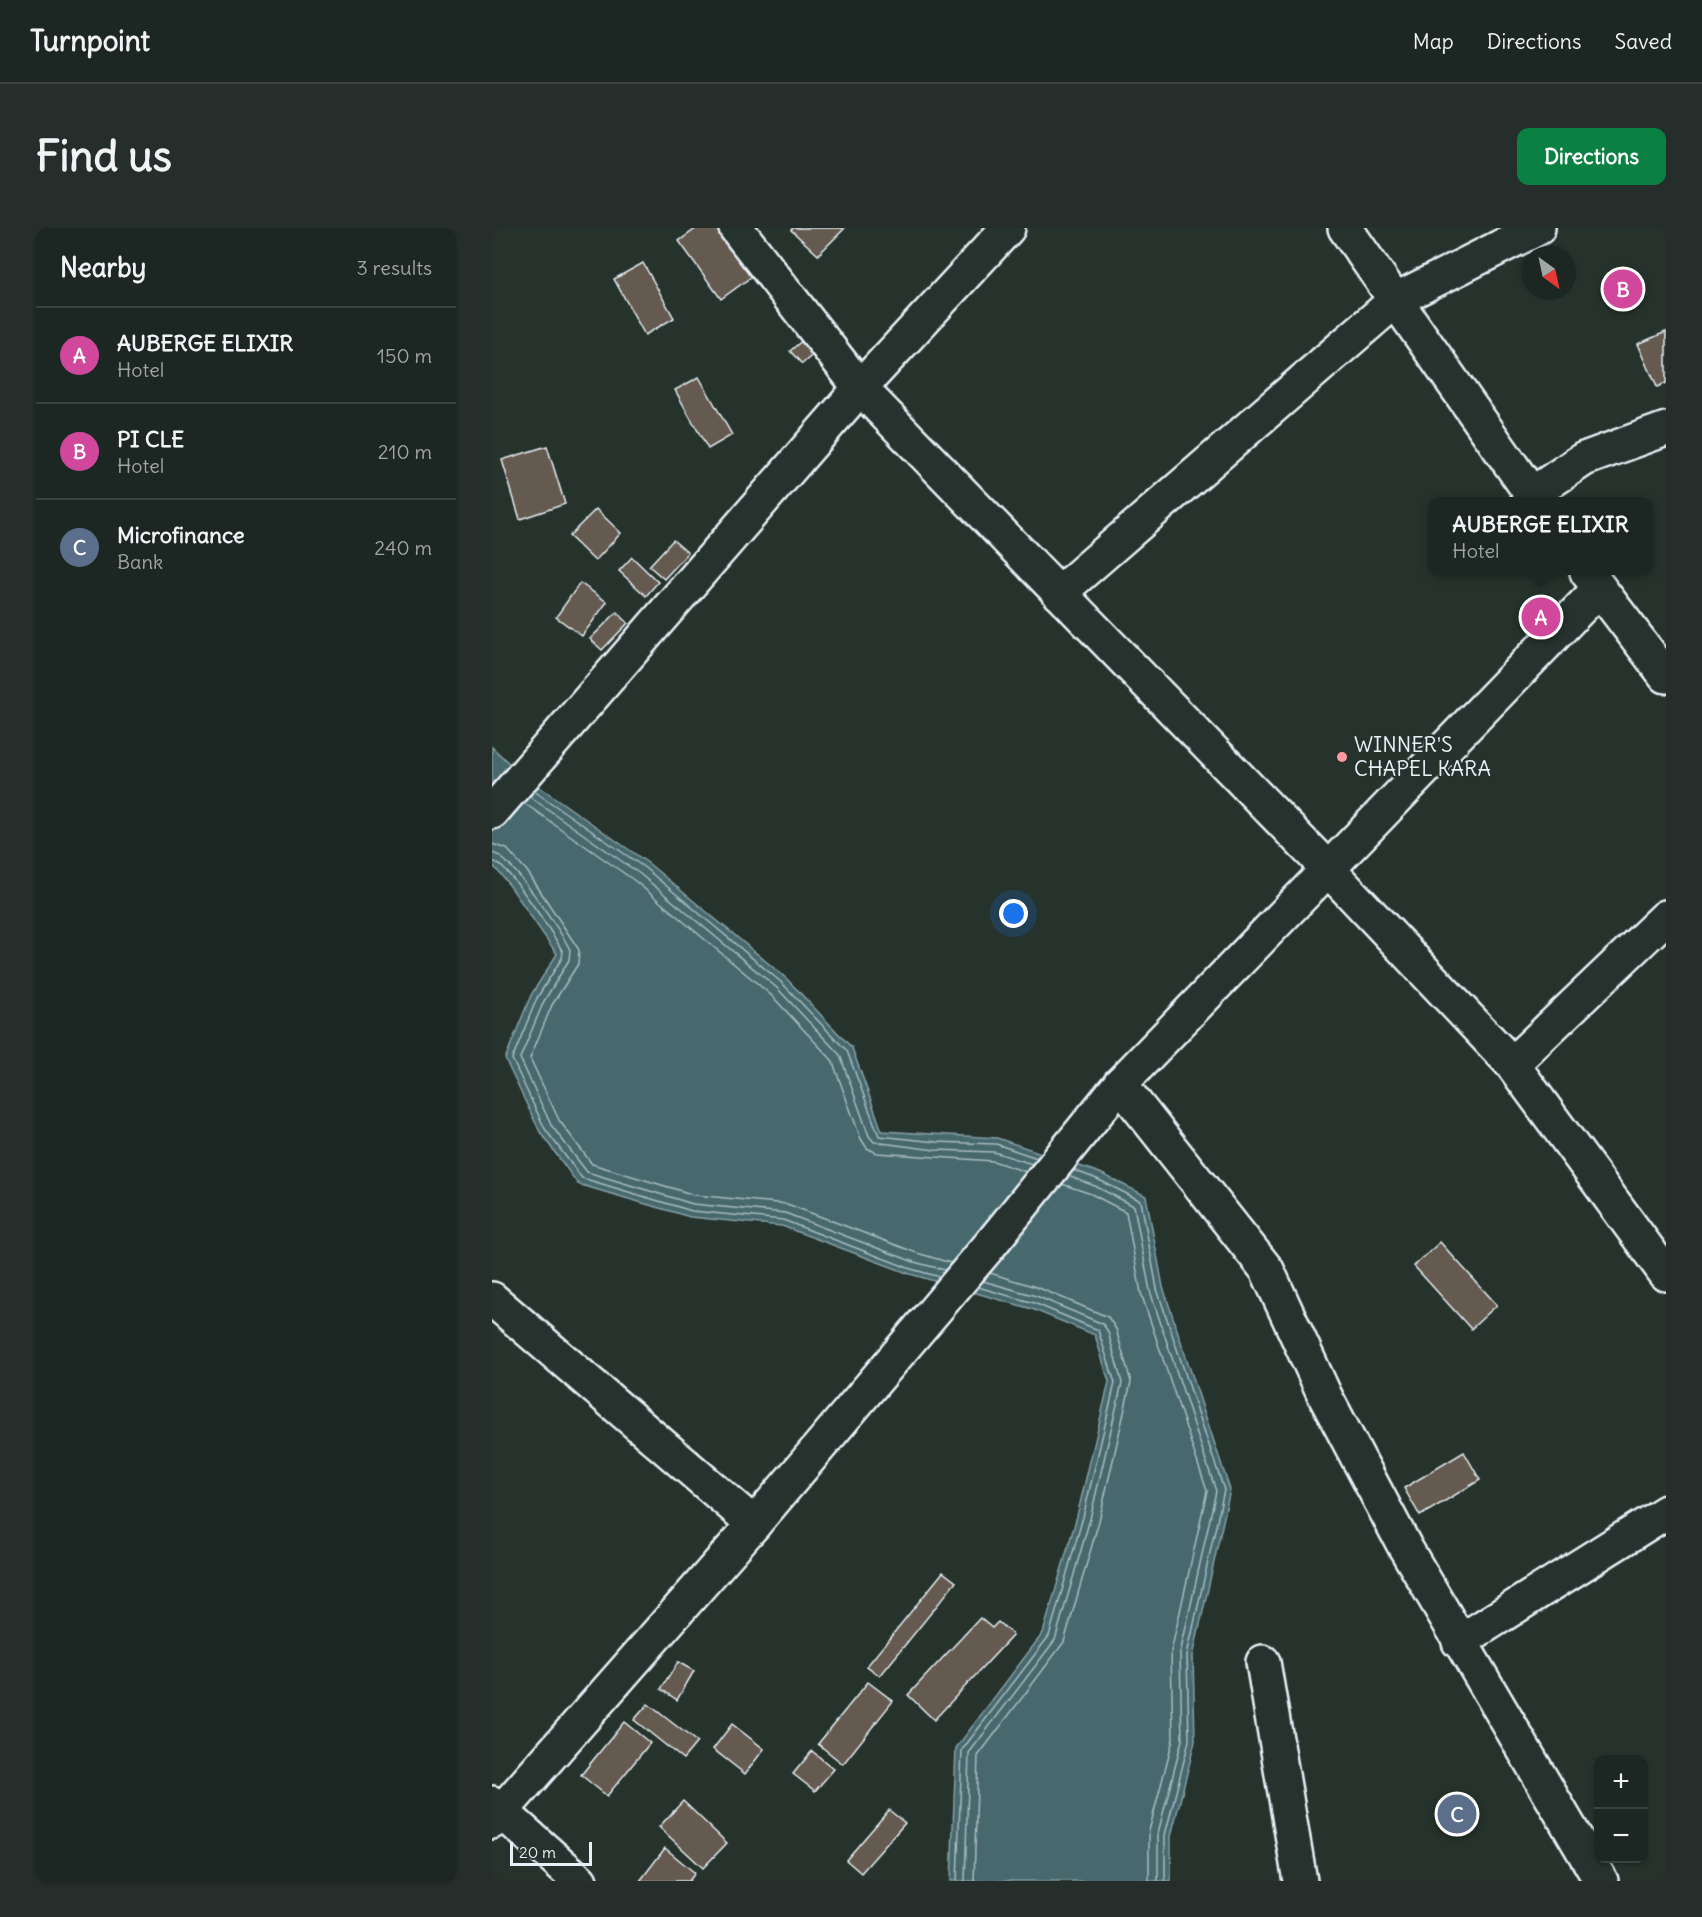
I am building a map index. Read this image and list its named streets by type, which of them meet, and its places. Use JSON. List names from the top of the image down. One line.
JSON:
{"places":["WINNER'S CHAPEL KARA"],"scale_bar":"20 m","north":"bottom right","page":{"header":"Turnpoint","nav":["Map","Directions","Saved"],"buttons":"Directions","title":"Find us","heading":["Nearby","3 results"],"pins":["B","A","C"],"list":[{"mark":"A","name":"AUBERGE ELIXIR","note":"Hotel","value":"150 m"},{"mark":"B","name":"PI CLE","note":"Hotel","value":"210 m"},{"mark":"C","name":"Microfinance","note":"Bank","value":"240 m"}],"popup":["AUBERGE ELIXIR","Hotel"],"map_buttons":["+","−"],"scale":"20 m"}}
